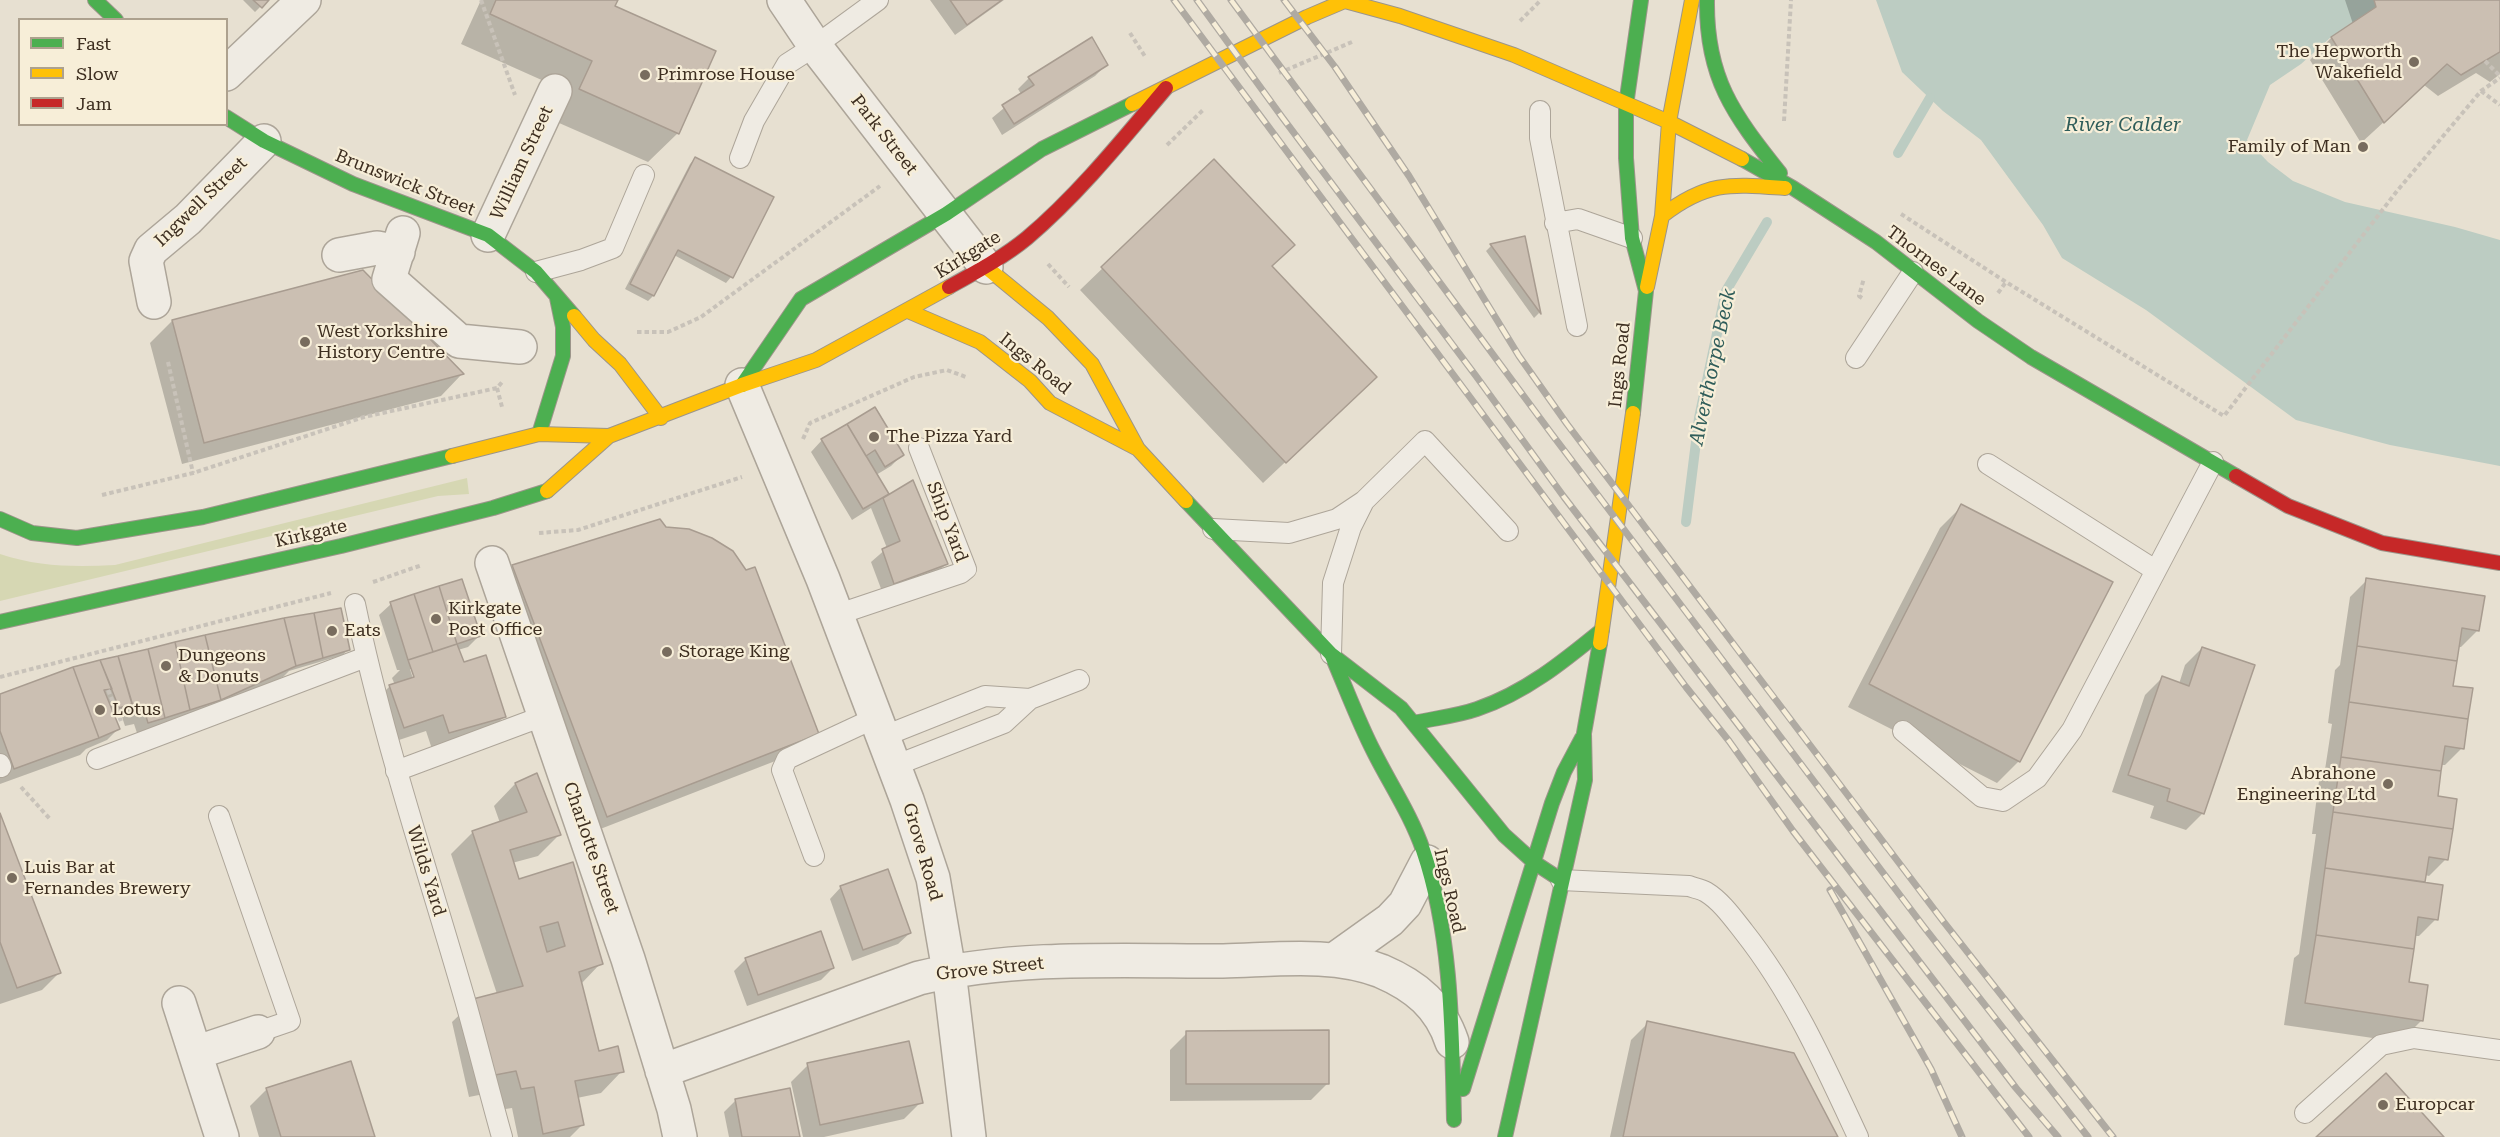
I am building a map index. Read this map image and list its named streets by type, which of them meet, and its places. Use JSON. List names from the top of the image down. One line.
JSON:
{"streets":{"main road":["Brunswick Street","Kirkgate","Thornes Lane","Ings Road"],"street":["Park Street","William Street","Ingwell Street","Charlotte Street","Grove Road","Grove Street"],"lane":["Ship Yard","Wilds Yard"]},"crossings":[["Park Street","Kirkgate"],["Park Street","Ings Road"],["William Street","Brunswick Street"],["Brunswick Street","Ingwell Street"],["Brunswick Street","Kirkgate"],["Kirkgate","Thornes Lane"],["Kirkgate","Ings Road"],["Kirkgate","Grove Road"],["Thornes Lane","Ings Road"],["Ings Road","Grove Street"],["Ship Yard","Grove Road"],["Charlotte Street","Grove Street"],["Grove Road","Grove Street"]],"water":["River Calder","Alverthorpe Beck"],"places":["The Hepworth Wakefield","Primrose House","Family of Man","West Yorkshire History Centre","The Pizza Yard","Kirkgate Post Office","Eats","Storage King","Dungeons & Donuts","Lotus","Abrahone Engineering Ltd","Luis Bar at Fernandes Brewery","Europcar"],"legend":["Fast","Slow","Jam"]}
